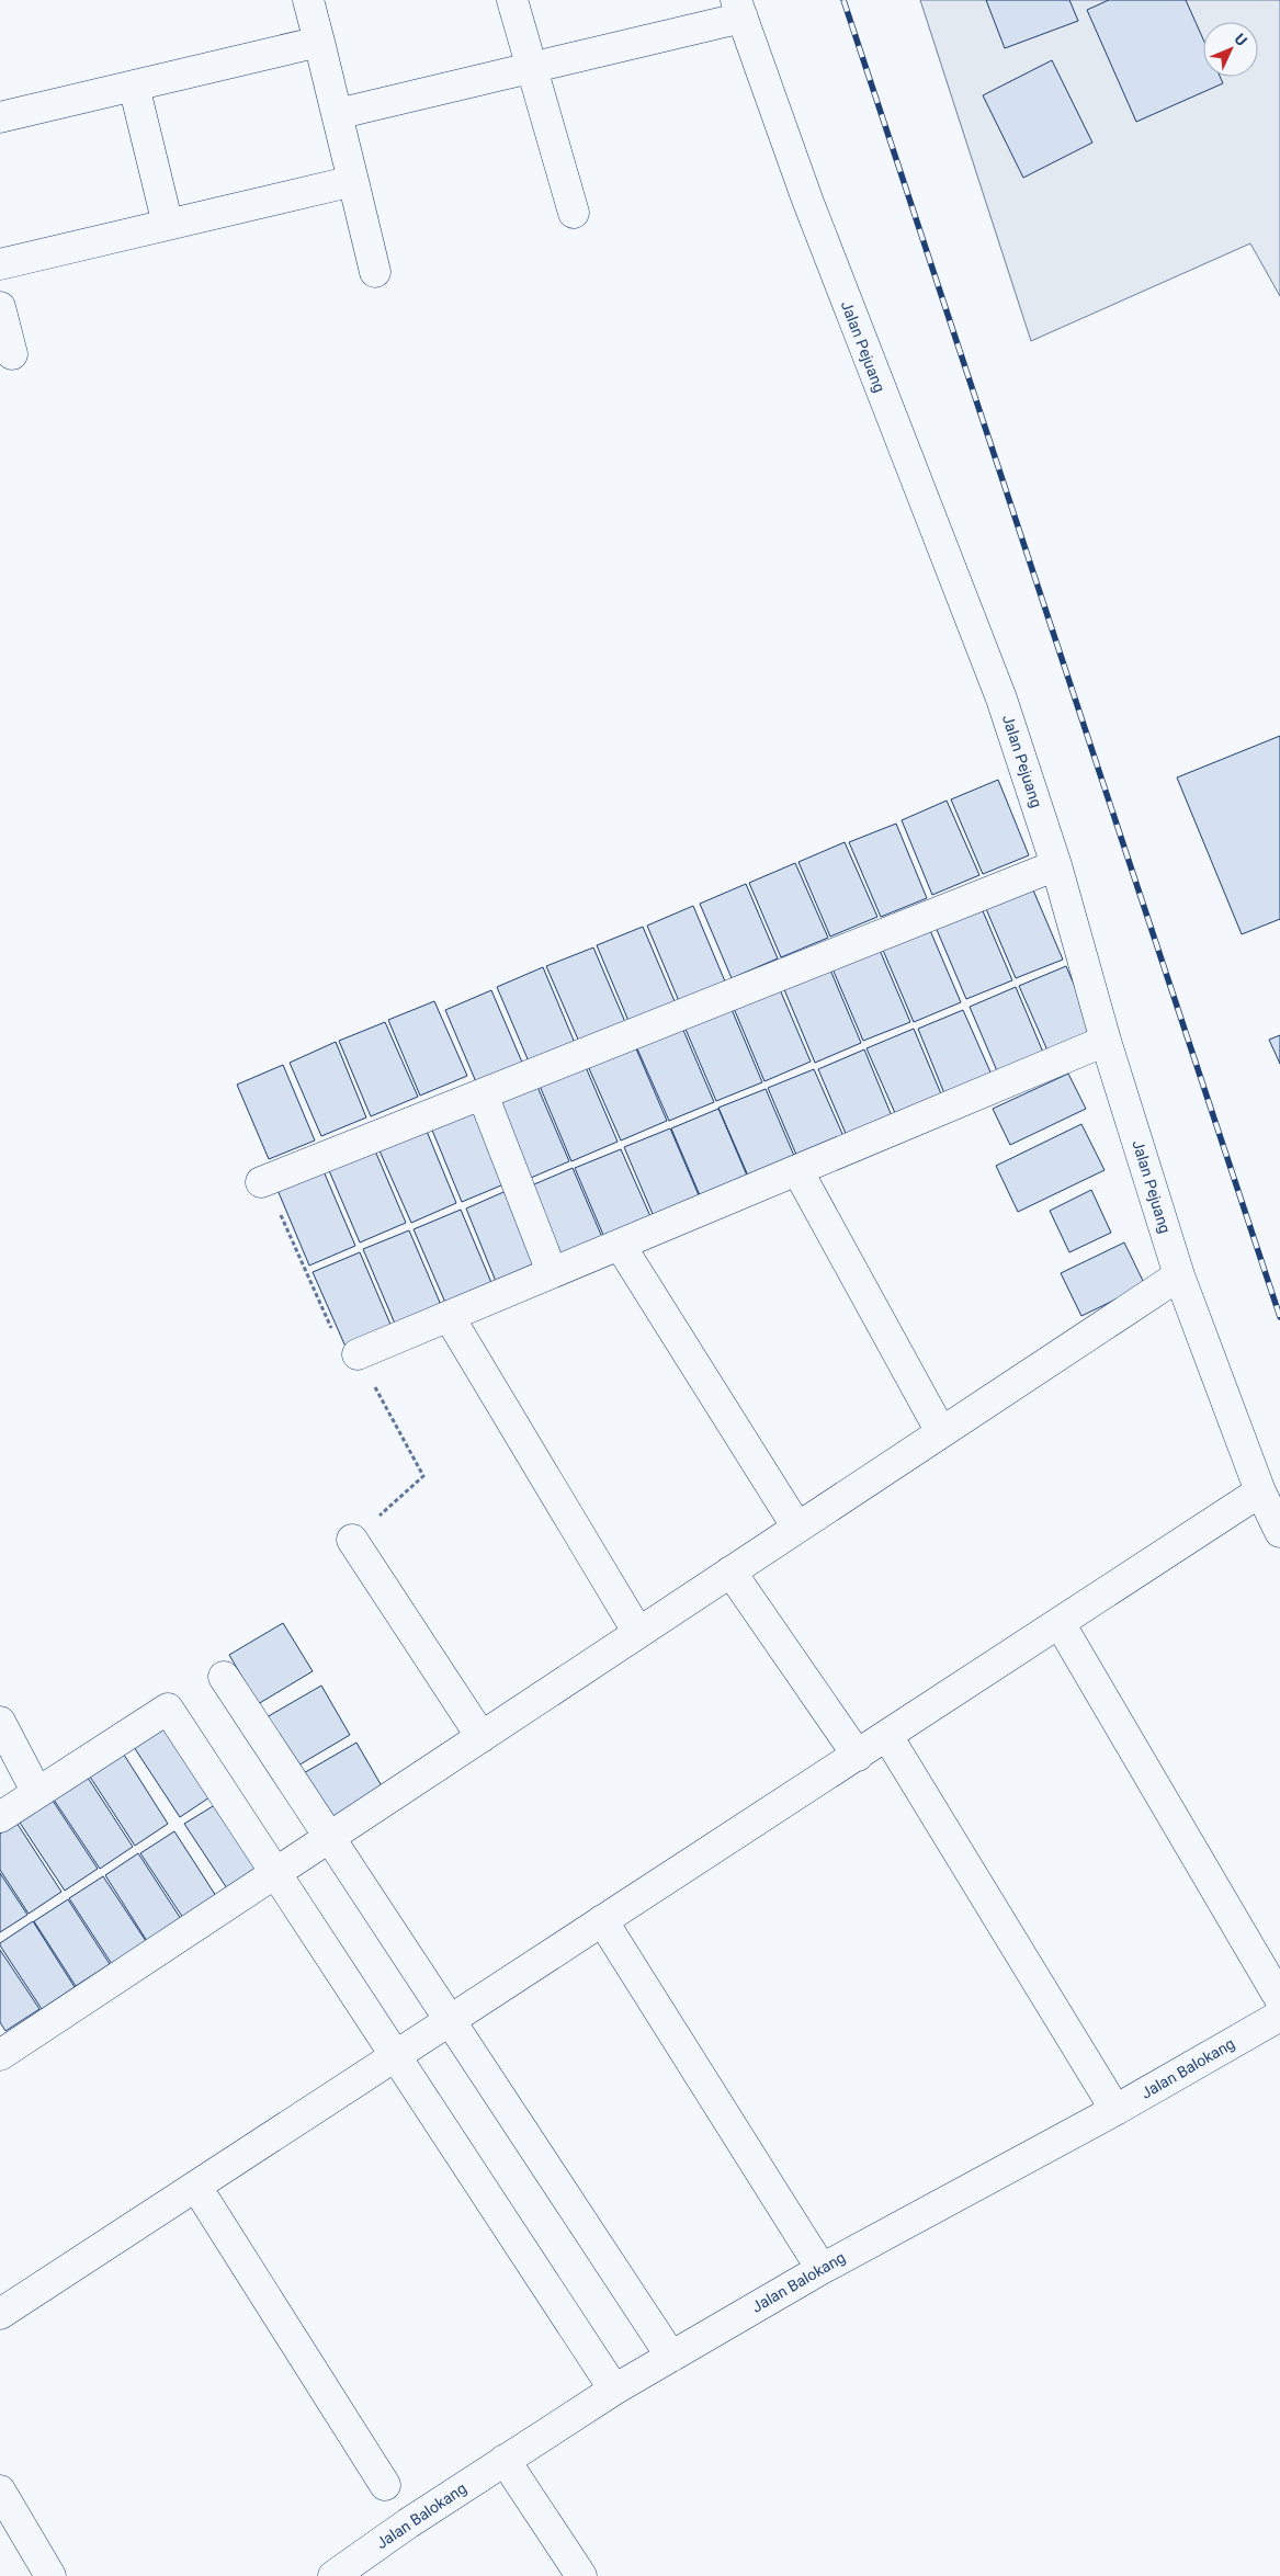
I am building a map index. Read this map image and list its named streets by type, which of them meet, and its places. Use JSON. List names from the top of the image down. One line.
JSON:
{"streets":{"street":["Jalan Pejuang","Jalan Balokang"]},"north":"top right"}
